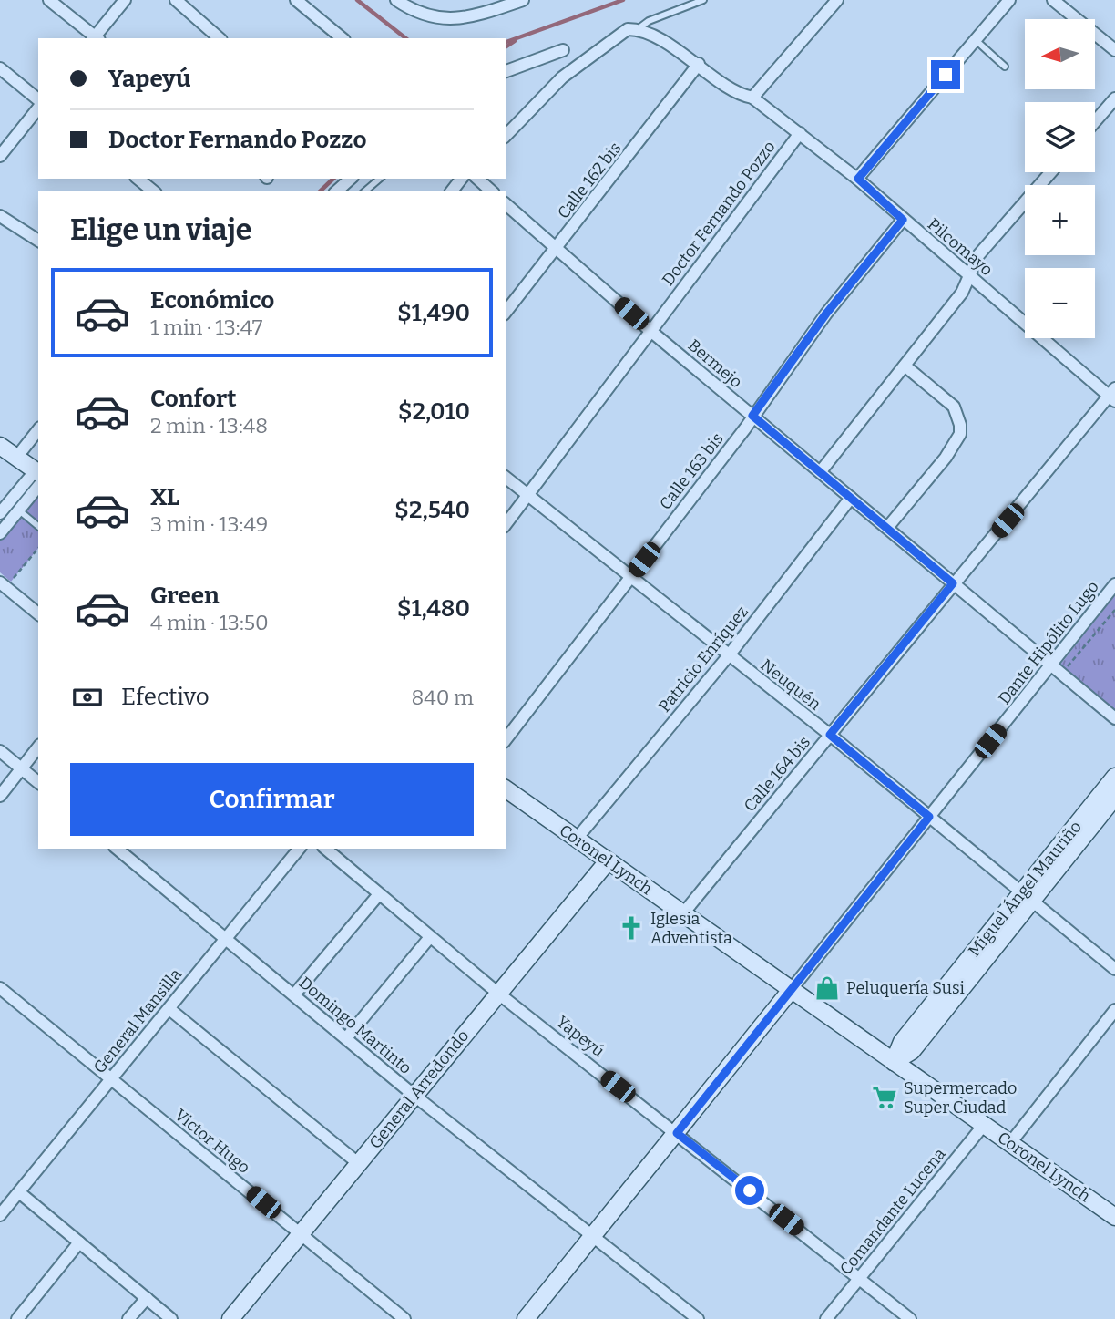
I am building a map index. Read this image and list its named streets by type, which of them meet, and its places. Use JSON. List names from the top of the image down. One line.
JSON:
{"streets":{"street":["Calle 162 bis","Doctor Fernando Pozzo","Pilcomayo","Bermejo","Calle 163 bis","Dante Hipólito Lugo","Patricio Enríquez","Neuquén","Calle 164 bis","Coronel Lynch","Miguel Ángel Mauriño","General Mansilla","Domingo Martinto","Yapeyú","General Arredondo","Victor Hugo","Comandante Lucena"]},"crossings":[["Calle 162 bis","Bermejo"],["Doctor Fernando Pozzo","Pilcomayo"],["Doctor Fernando Pozzo","Bermejo"],["Doctor Fernando Pozzo","Neuquén"],["Pilcomayo","Calle 163 bis"],["Pilcomayo","Calle 164 bis"],["Bermejo","Calle 163 bis"],["Bermejo","Dante Hipólito Lugo"],["Bermejo","Patricio Enríquez"],["Bermejo","Calle 164 bis"],["Calle 163 bis","Neuquén"],["Dante Hipólito Lugo","Neuquén"],["Dante Hipólito Lugo","Coronel Lynch"],["Patricio Enríquez","Neuquén"],["Patricio Enríquez","Coronel Lynch"],["Neuquén","Calle 164 bis"],["Neuquén","Miguel Ángel Mauriño"],["Calle 164 bis","Coronel Lynch"],["Coronel Lynch","Miguel Ángel Mauriño"],["Coronel Lynch","General Arredondo"],["Coronel Lynch","Comandante Lucena"],["General Mansilla","Domingo Martinto"],["General Mansilla","Victor Hugo"],["Domingo Martinto","General Arredondo"],["Yapeyú","General Arredondo"],["Yapeyú","Comandante Lucena"],["General Arredondo","Victor Hugo"]],"places":{"church":["Iglesia Adventista"],"shop":["Peluquería Susi"],"supermarket":["Supermercado Super Ciudad"]},"north":"left","page":{"map_buttons":["+","−"],"banner":["Yapeyú","Doctor Fernando Pozzo"],"heading":"Elige un viaje","list":[{"name":"Económico","note":"1 min · 13:47","value":"$1,490"},{"name":"Confort","note":"2 min · 13:48","value":"$2,010"},{"name":"XL","note":"3 min · 13:49","value":"$2,540"},{"name":"Green","note":"4 min · 13:50","value":"$1,480"}],"pay":["Efectivo","840 m"],"buttons":"Confirmar"}}
